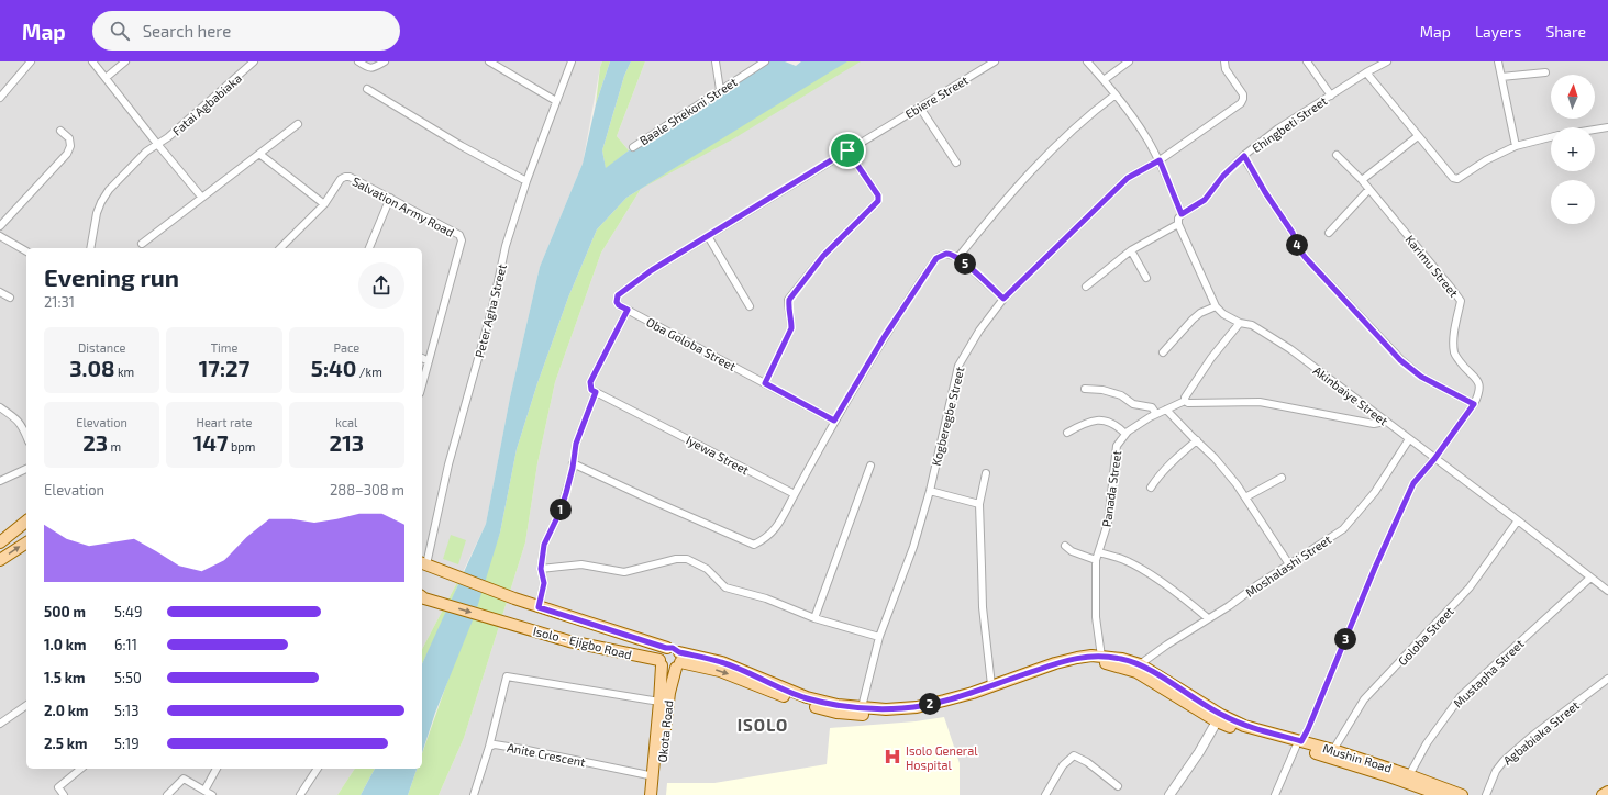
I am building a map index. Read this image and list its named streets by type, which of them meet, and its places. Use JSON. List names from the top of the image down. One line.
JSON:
{"streets":{"main road":["Isolo - Ejigbo Road","Okota Road","Mushin Road"],"street":["Ebiere Street","Fatai Agbabiaka","Baale Shekoni Street","Ehingbeti Street","Salvation Army Road","Karimu Street","Peter Agha Street","Oba Goloba Street","Akinbaiye Street","Kogberegbe Street","Iyewa Street","Panada Street","Moshalashi Street","Goloba Street","Mustapha Street","Agbabiaka Street","Anite Crescent"]},"crossings":[["Karimu Street","Akinbaiye Street"],["Karimu Street","Mushin Road"],["Peter Agha Street","Isolo - Ejigbo Road"],["Akinbaiye Street","Moshalashi Street"],["Akinbaiye Street","Goloba Street"],["Akinbaiye Street","Mustapha Street"],["Kogberegbe Street","Mushin Road"],["Panada Street","Mushin Road"],["Moshalashi Street","Mushin Road"],["Goloba Street","Mushin Road"],["Isolo - Ejigbo Road","Okota Road"],["Isolo - Ejigbo Road","Mushin Road"],["Mustapha Street","Mushin Road"],["Okota Road","Mushin Road"]],"districts":["ISOLO"],"places":{"hospital":["Isolo General Hospital"]},"north":"top","page":{"header":"Map","search":"Search here","nav":["Map","Layers","Share"],"map_buttons":["+","−"],"pins":["4","5","1","3","2"],"heading":["Evening run","21:31"],"stats":[["Distance","3.08 km"],["Time","17:27"],["Pace","5:40 /km"],["Elevation","23 m"],["Heart rate","147 bpm"],["kcal","213"]],"chart":["Elevation","288–308 m"],"list":[{"name":"500 m","note":"5:49"},{"name":"1.0 km","note":"6:11"},{"name":"1.5 km","note":"5:50"},{"name":"2.0 km","note":"5:13"},{"name":"2.5 km","note":"5:19"}]}}
